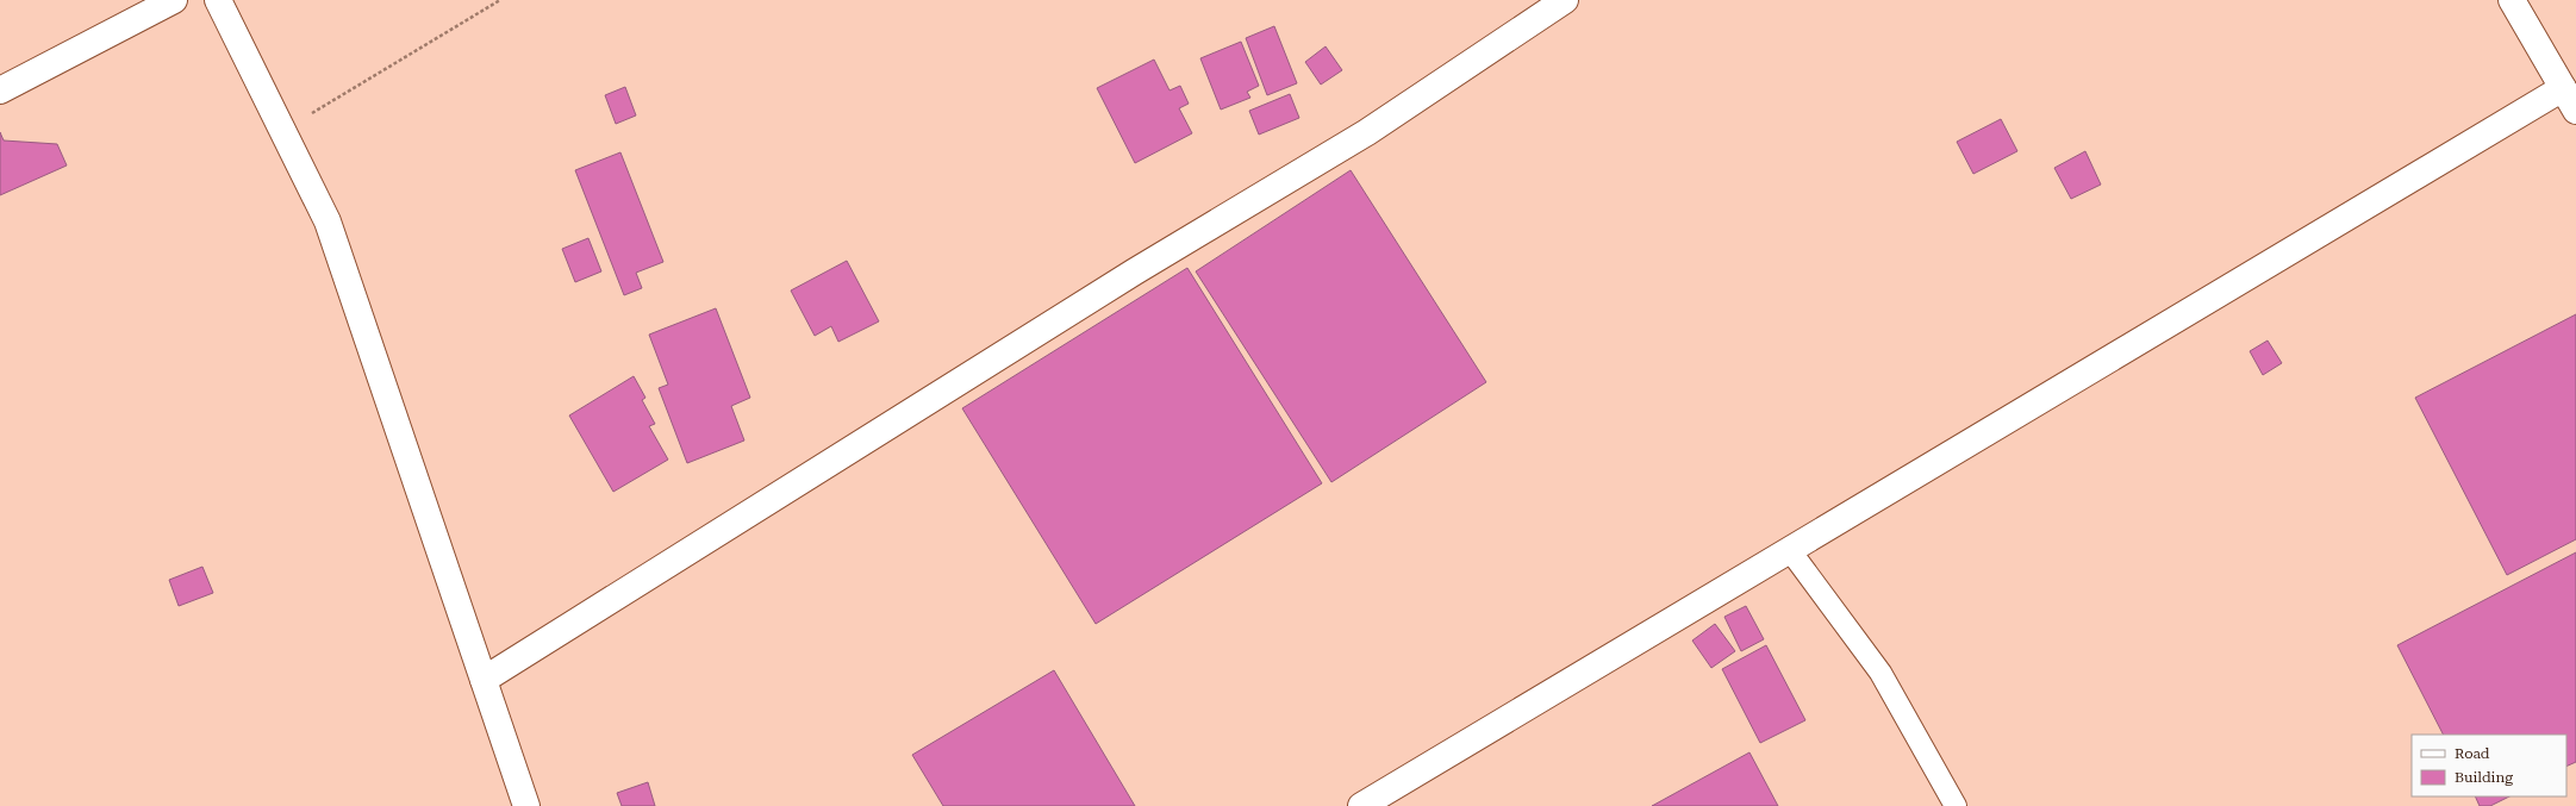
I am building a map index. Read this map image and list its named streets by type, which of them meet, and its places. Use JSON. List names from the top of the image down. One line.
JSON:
{"legend":["Road","Building"]}
